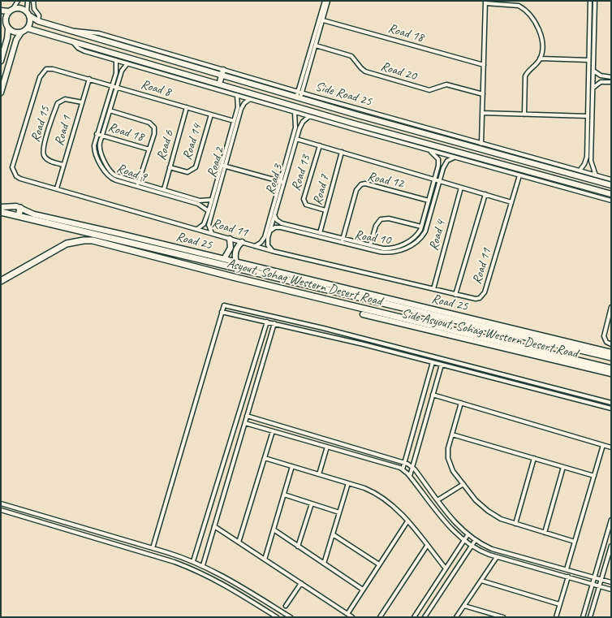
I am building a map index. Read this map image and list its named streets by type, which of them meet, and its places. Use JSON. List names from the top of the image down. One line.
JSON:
{"streets":{"main road":["Asyout, Sohag Western Desert Road"],"street":["Road 18","Road 20","Road 8","Side Road 25","Road 15","Road 1","Road 14","Road 6","Road 2","Road 9","Road 13","Road 3","Road 12","Road 7","Road 11","Road 4","Road 10","Road 25","Side Asyout, Sohag Western Desert Road"]},"crossings":[["Road 18","Road 9"],["Road 8","Road 1"],["Road 8","Road 14"],["Road 8","Road 6"],["Road 8","Road 2"],["Road 8","Road 9"],["Road 8","Road 11"],["Road 15","Road 1"],["Road 1","Road 11"],["Road 14","Road 6"],["Road 6","Road 9"],["Road 2","Road 9"],["Road 2","Road 11"],["Road 13","Road 7"],["Road 3","Road 11"],["Road 3","Road 10"],["Road 12","Road 10"],["Road 7","Road 10"],["Road 11","Road 4"],["Road 25","Asyout, Sohag Western Desert Road"],["Asyout, Sohag Western Desert Road","Side Asyout, Sohag Western Desert Road"]]}
